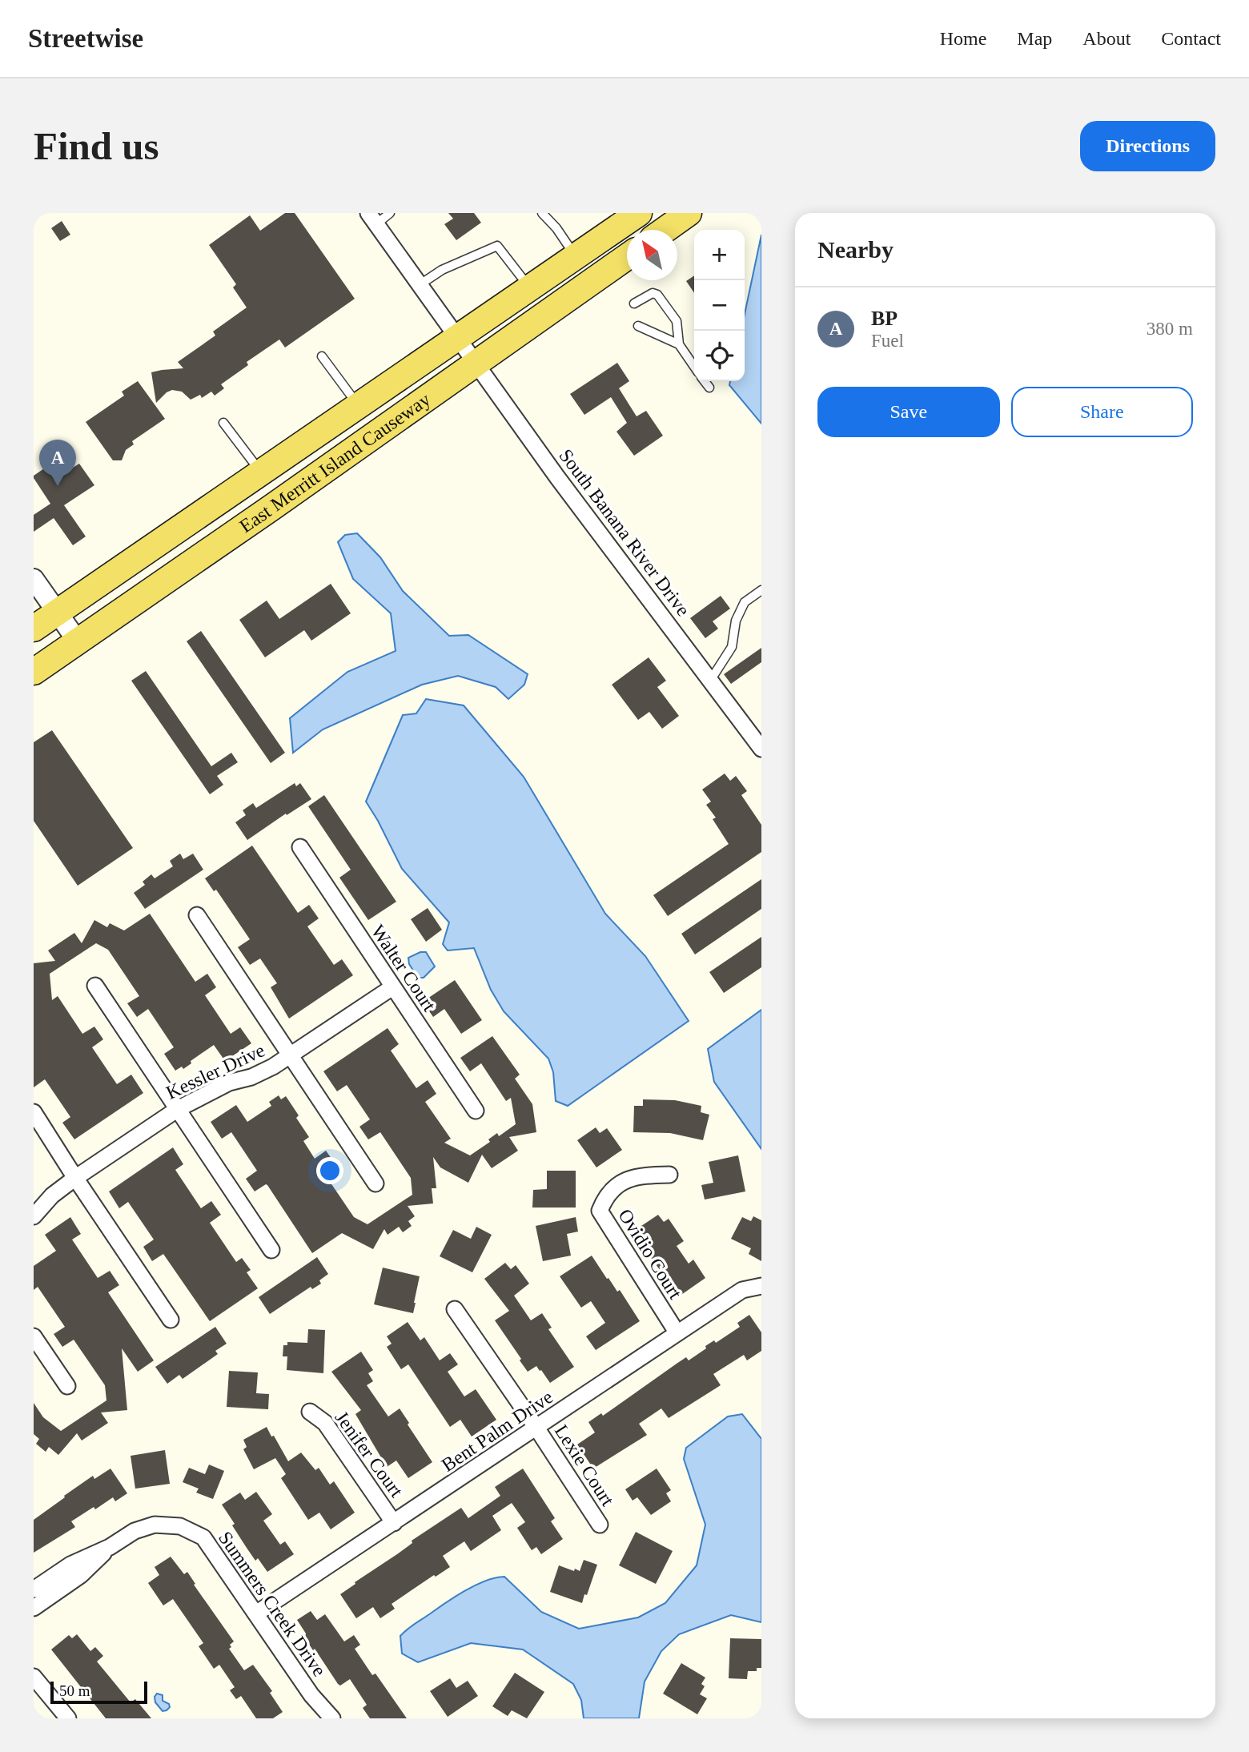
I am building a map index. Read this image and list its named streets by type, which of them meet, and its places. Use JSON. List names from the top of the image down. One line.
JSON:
{"streets":{"main road":["East Merritt Island Causeway"],"street":["South Banana River Drive","Walter Court","Kessler Drive","Ovidio Court","Bent Palm Drive","Jenifer Court","Lexie Court","Summers Creek Drive"]},"crossings":[["East Merritt Island Causeway","South Banana River Drive"],["Walter Court","Kessler Drive"],["Ovidio Court","Bent Palm Drive"],["Bent Palm Drive","Jenifer Court"],["Bent Palm Drive","Lexie Court"],["Bent Palm Drive","Summers Creek Drive"]],"scale_bar":"50 m","north":"top left","page":{"header":"Streetwise","nav":["Home","Map","About","Contact"],"buttons":["Directions",["Save","Share"]],"title":"Find us","heading":"Nearby","map_buttons":["+","−"],"list":[{"mark":"A","name":"BP","note":"Fuel","value":"380 m"}],"pins":"A","scale":"50 m"}}
